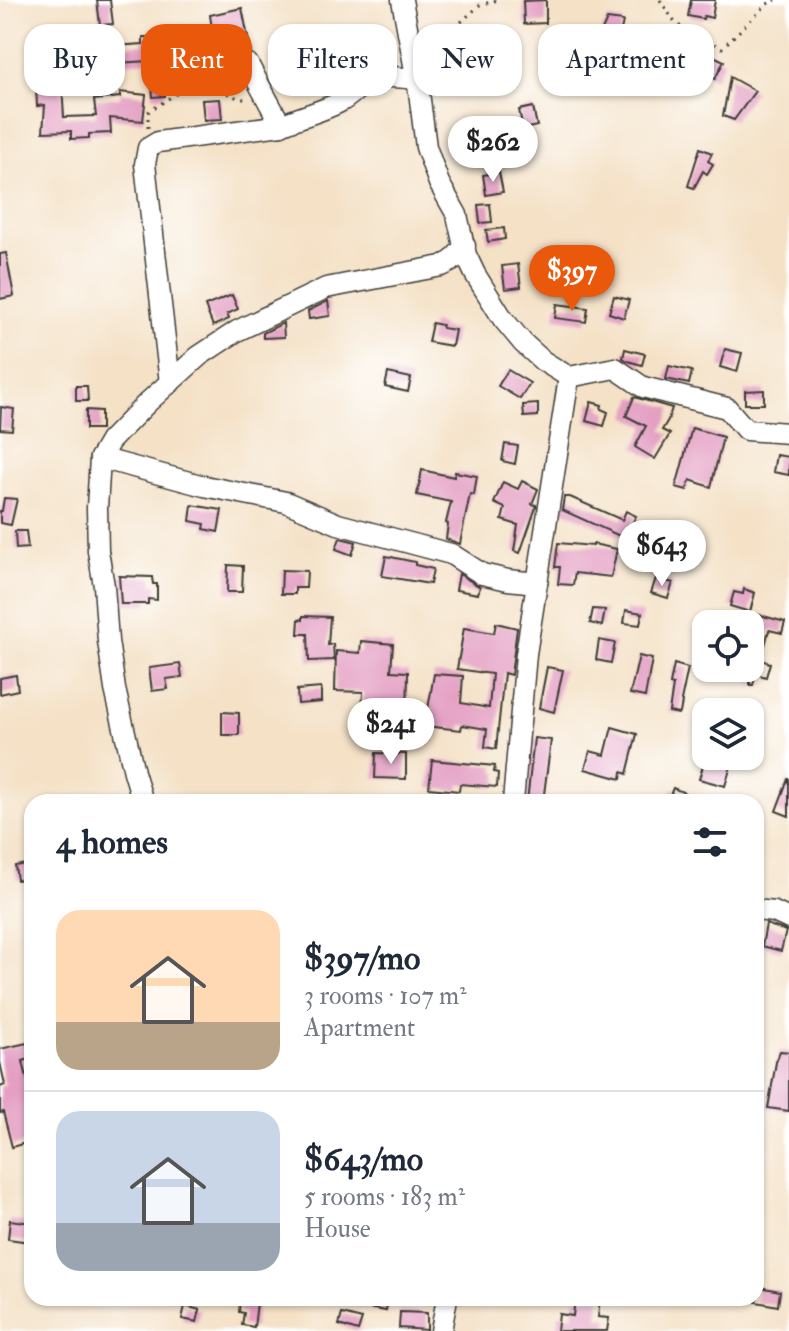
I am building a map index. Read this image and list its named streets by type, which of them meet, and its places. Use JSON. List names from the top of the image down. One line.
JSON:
{"page":{"chip":["Buy","Rent","Filters","New","Apartment"],"price":["$262","$397","$643","$241"],"heading":"4 homes","list":[{"name":"$397/mo","note":"3 rooms · 107 m² · Apartment"},{"name":"$643/mo","note":"5 rooms · 183 m² · House"}]}}
